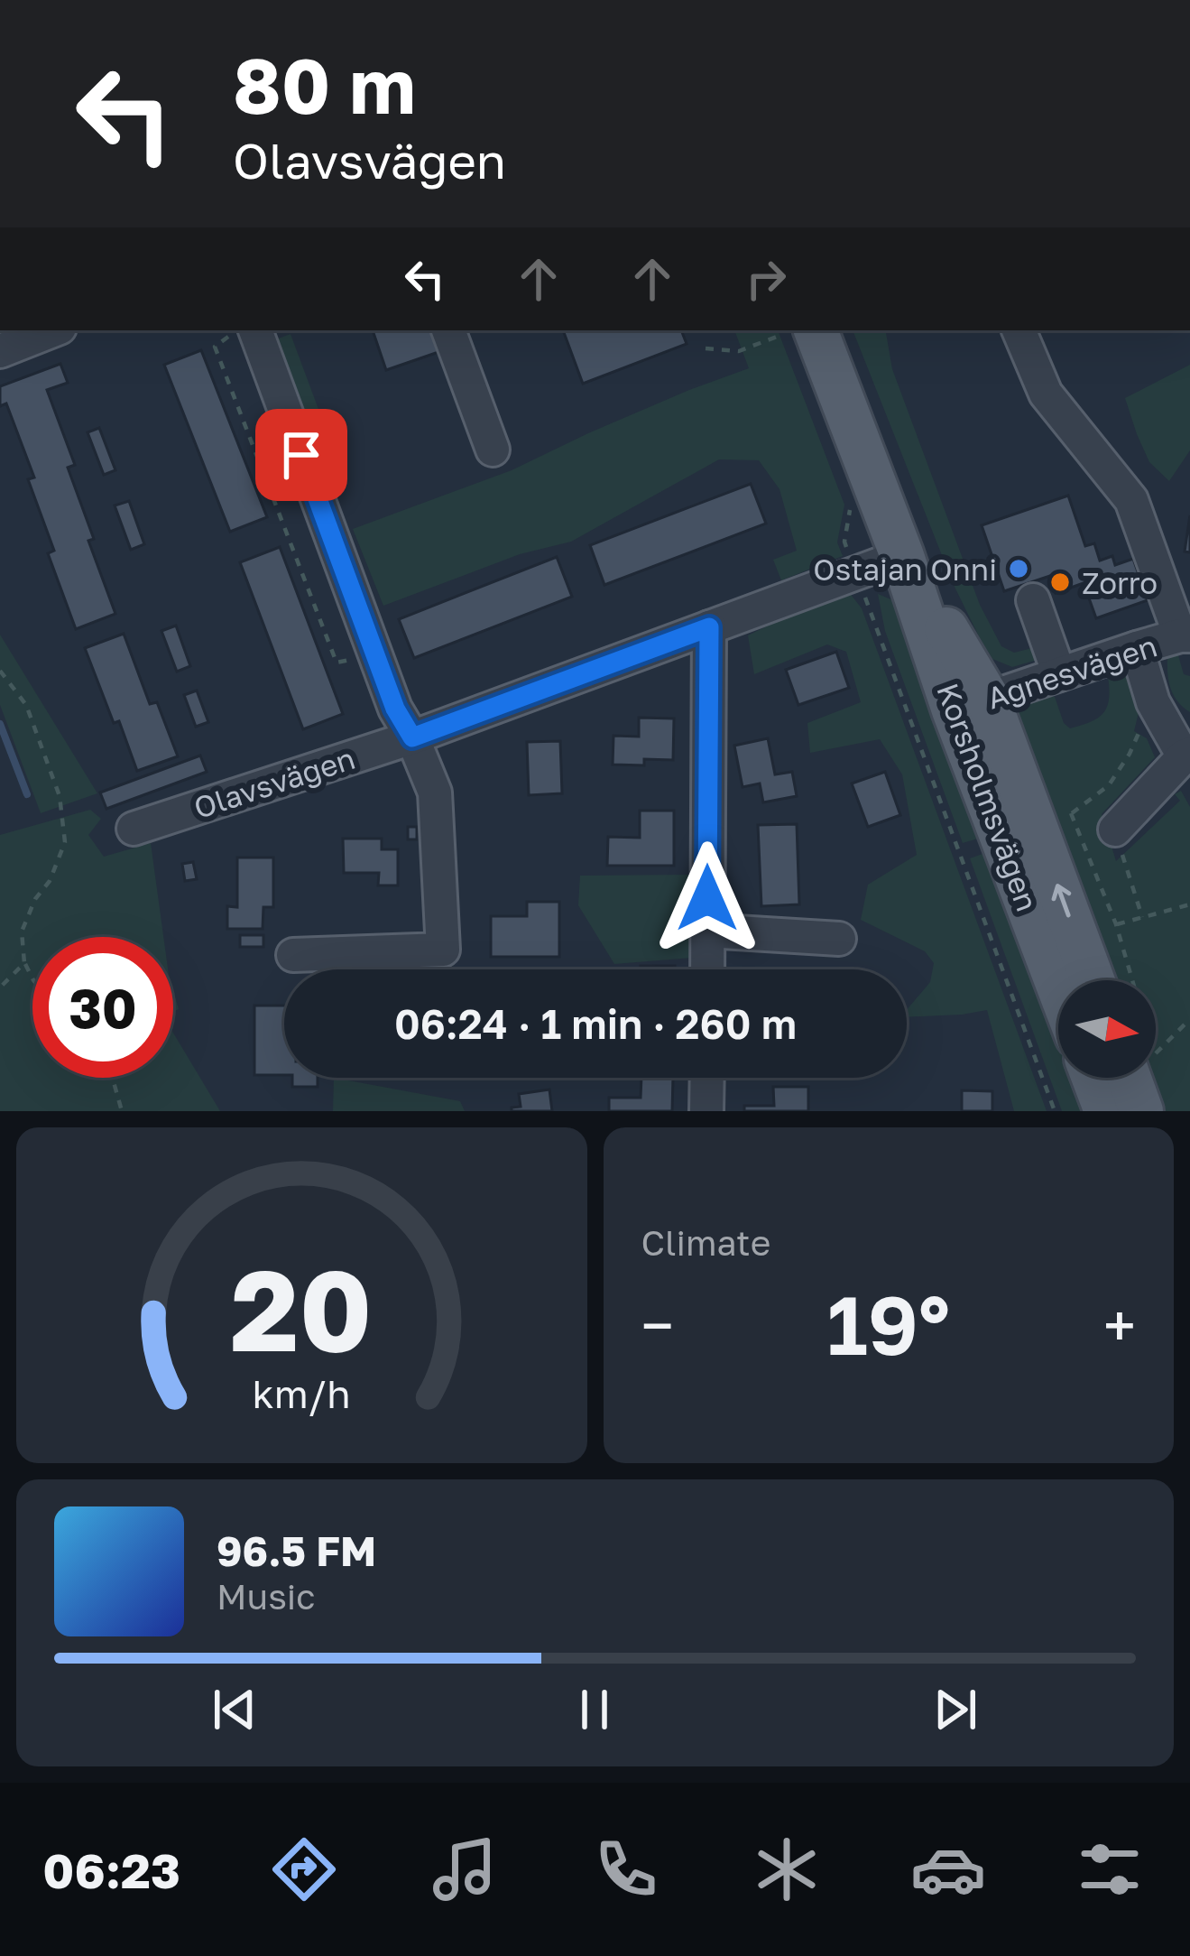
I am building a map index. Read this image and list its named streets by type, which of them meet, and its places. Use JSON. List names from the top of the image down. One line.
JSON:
{"streets":{"main road":["Korsholmsvägen"],"street":["Agnesvägen","Olavsvägen"]},"crossings":[["Agnesvägen","Korsholmsvägen"],["Olavsvägen","Korsholmsvägen"]],"places":["Ostajan Onni","Zorro"],"north":"right","page":{"turn":["80 m","Olavsvägen"],"limit":"30","trip":"06:24 · 1 min · 260 m","tile":"Climate","heat":["−","19°","+"],"song":["96.5 FM","Music"],"tabs":"06:23","gauge":["20","km/h"]}}
